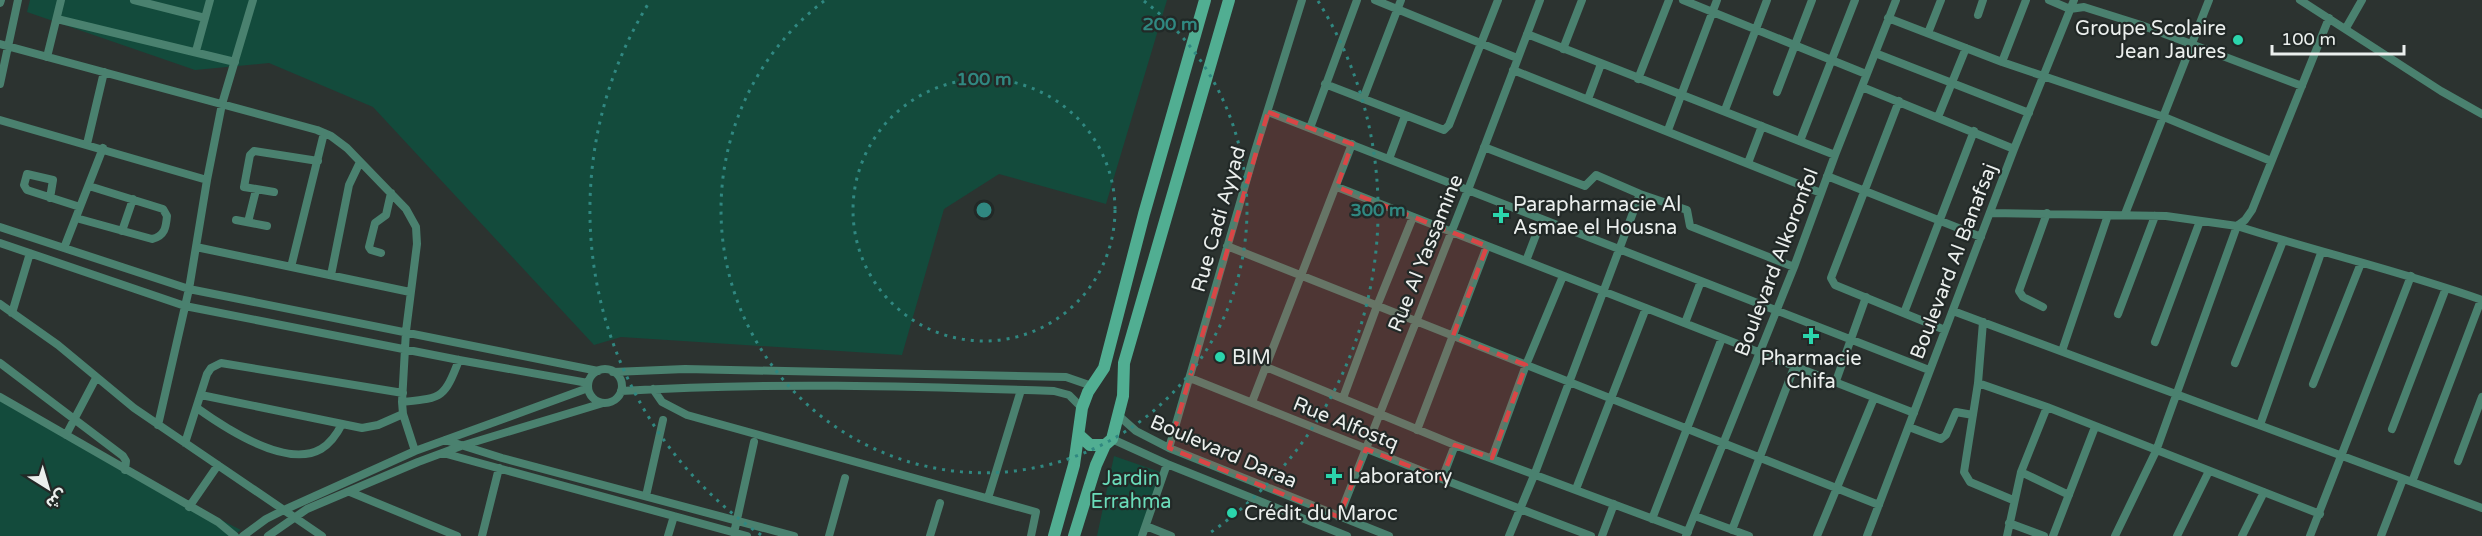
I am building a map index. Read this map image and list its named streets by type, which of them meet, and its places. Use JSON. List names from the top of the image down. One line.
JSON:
{"streets":{"street":["Rue Cadi Ayyad","Rue Al Yassamine","Boulevard Al Banafsaj","Boulevard Alkoronfol","Rue Alfostq","Boulevard Daraa"]},"crossings":[["Rue Cadi Ayyad","Rue Alfostq"],["Rue Cadi Ayyad","Boulevard Daraa"],["Rue Al Yassamine","Rue Alfostq"],["Rue Al Yassamine","Boulevard Daraa"]],"parks":["Jardin Errahma"],"places":{"other":["Groupe Scolaire Jean Jaures","BIM","Crédit du Maroc"],"health":["Parapharmacie Al Asmae el Housna","Pharmacie Chifa","Laboratory"]},"scale_bar":"100 m","north":"bottom right","rings":["200 m","100 m","300 m"]}
